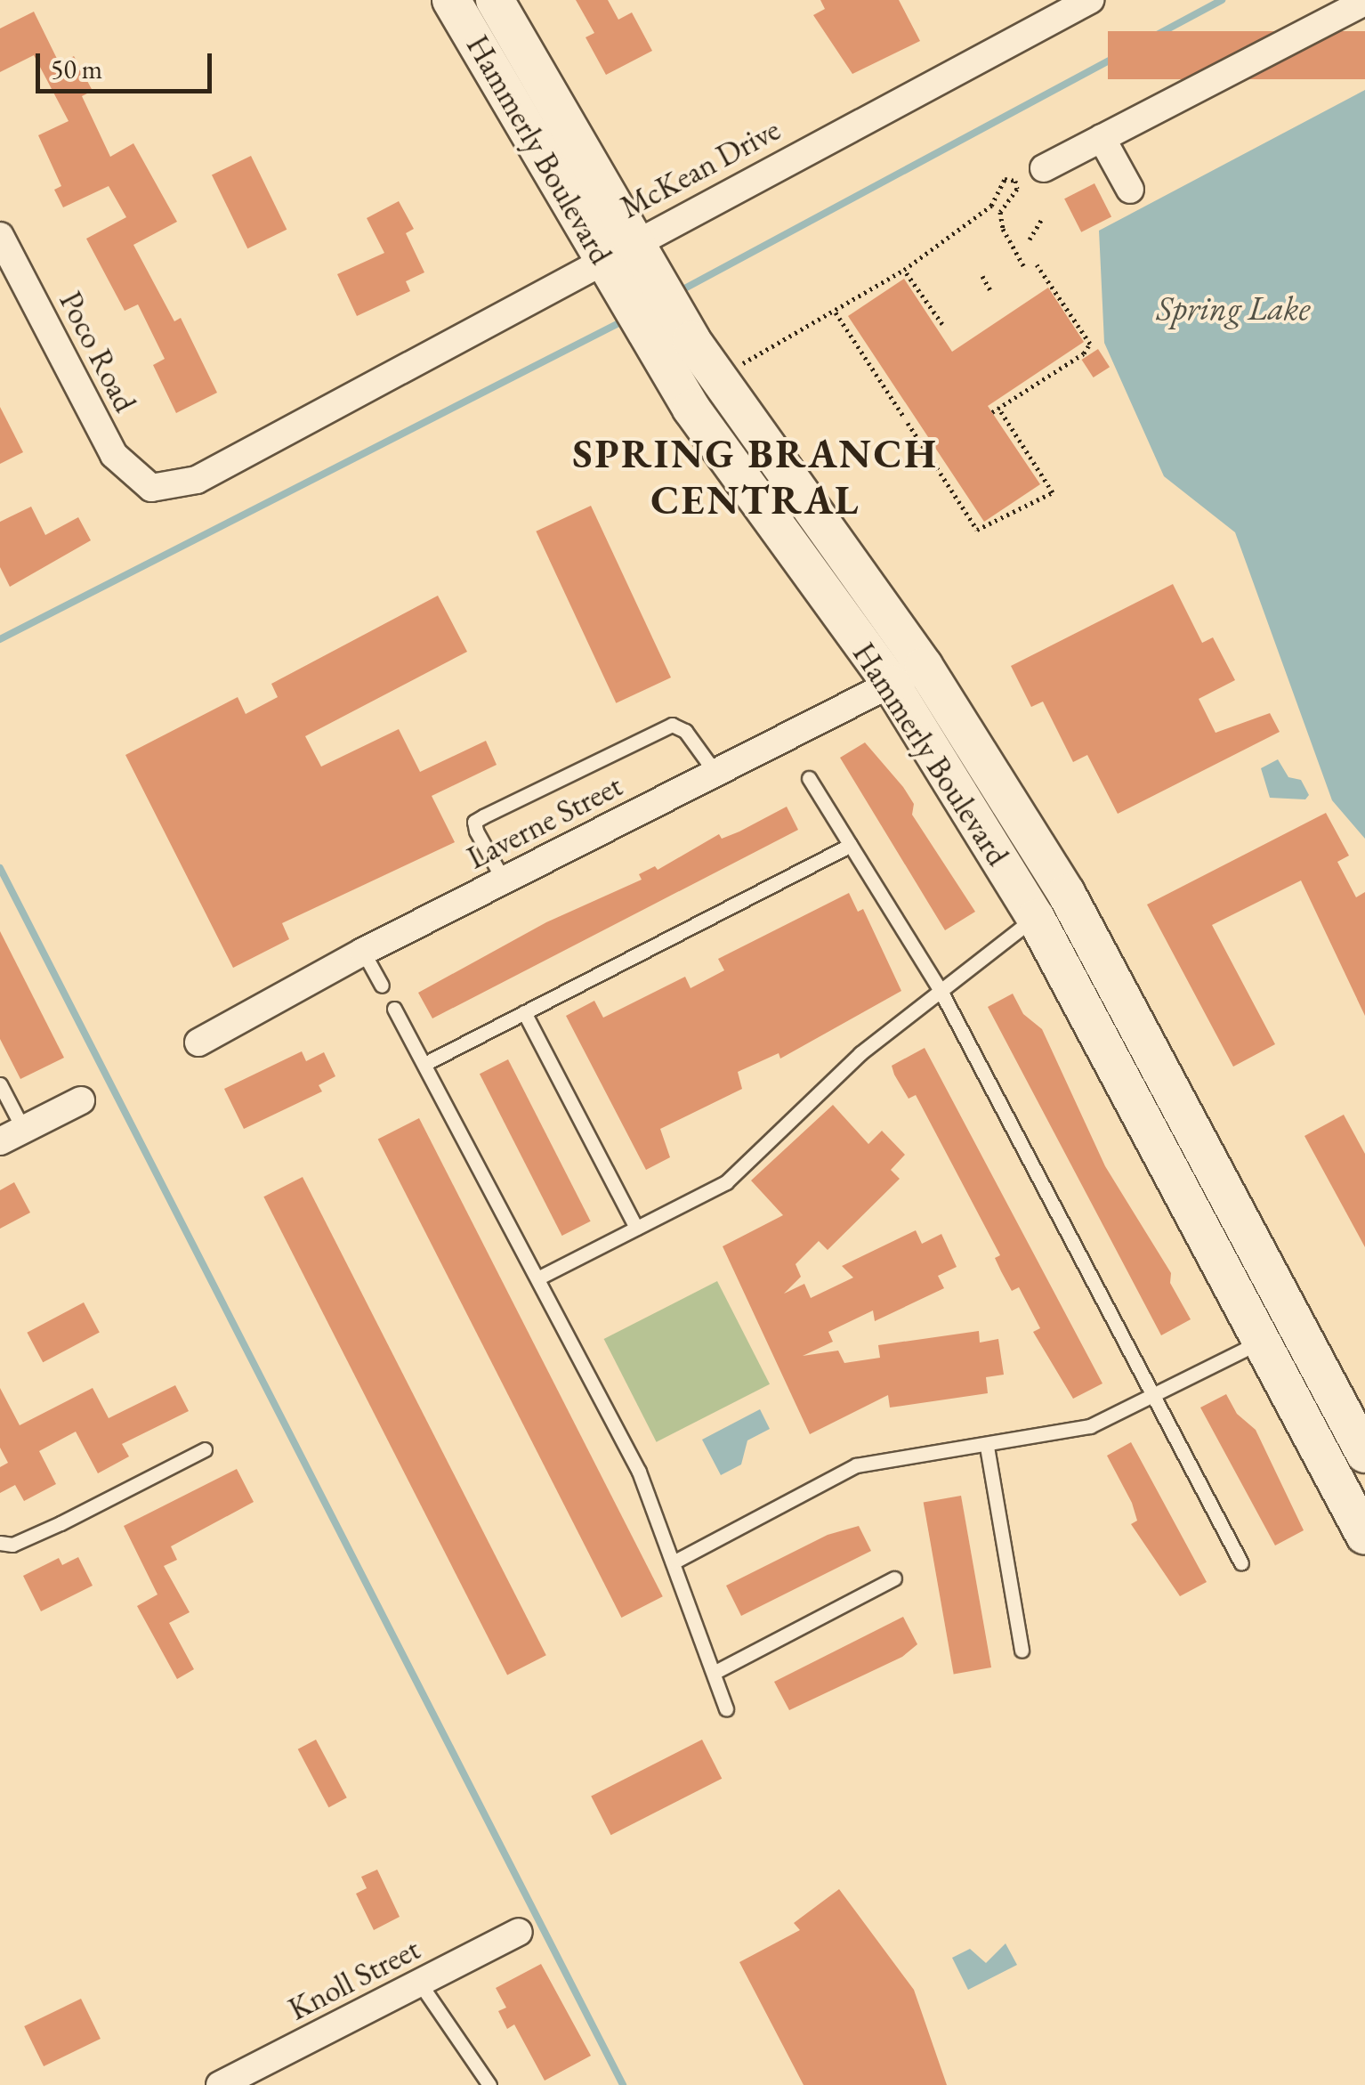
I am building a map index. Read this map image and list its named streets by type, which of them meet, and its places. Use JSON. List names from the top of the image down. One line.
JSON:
{"streets":{"main road":["Hammerly Boulevard"],"street":["McKean Drive","Poco Road","Laverne Street","Knoll Street"]},"crossings":[["Hammerly Boulevard","McKean Drive"],["Hammerly Boulevard","Laverne Street"],["McKean Drive","Poco Road"]],"districts":["SPRING BRANCH CENTRAL"],"water":["Spring Lake"],"scale_bar":"50 m"}
